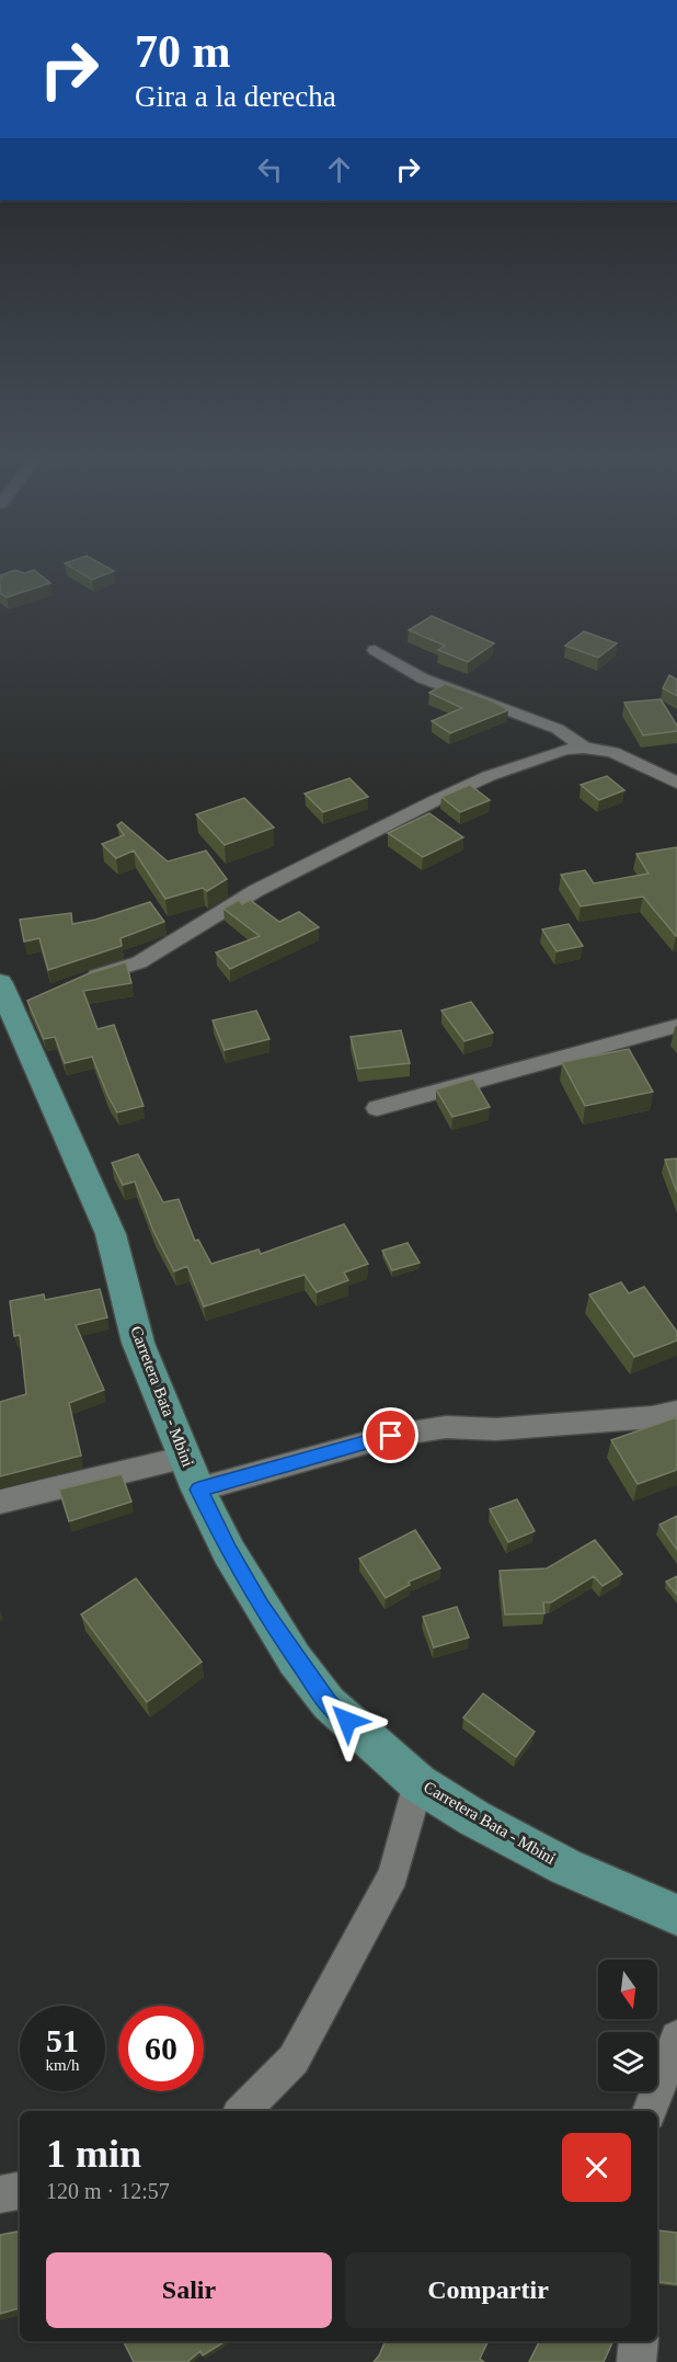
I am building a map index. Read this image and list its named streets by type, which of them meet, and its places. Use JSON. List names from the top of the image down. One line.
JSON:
{"streets":{"main road":["Carretera Bata - Mbini"]},"north":"bottom","page":{"turn":["70 m","Gira a la derecha"],"speed":"51 km/h","limit":"60","heading":["1 min","120 m · 12:57"],"buttons":["Salir","Compartir"]}}
